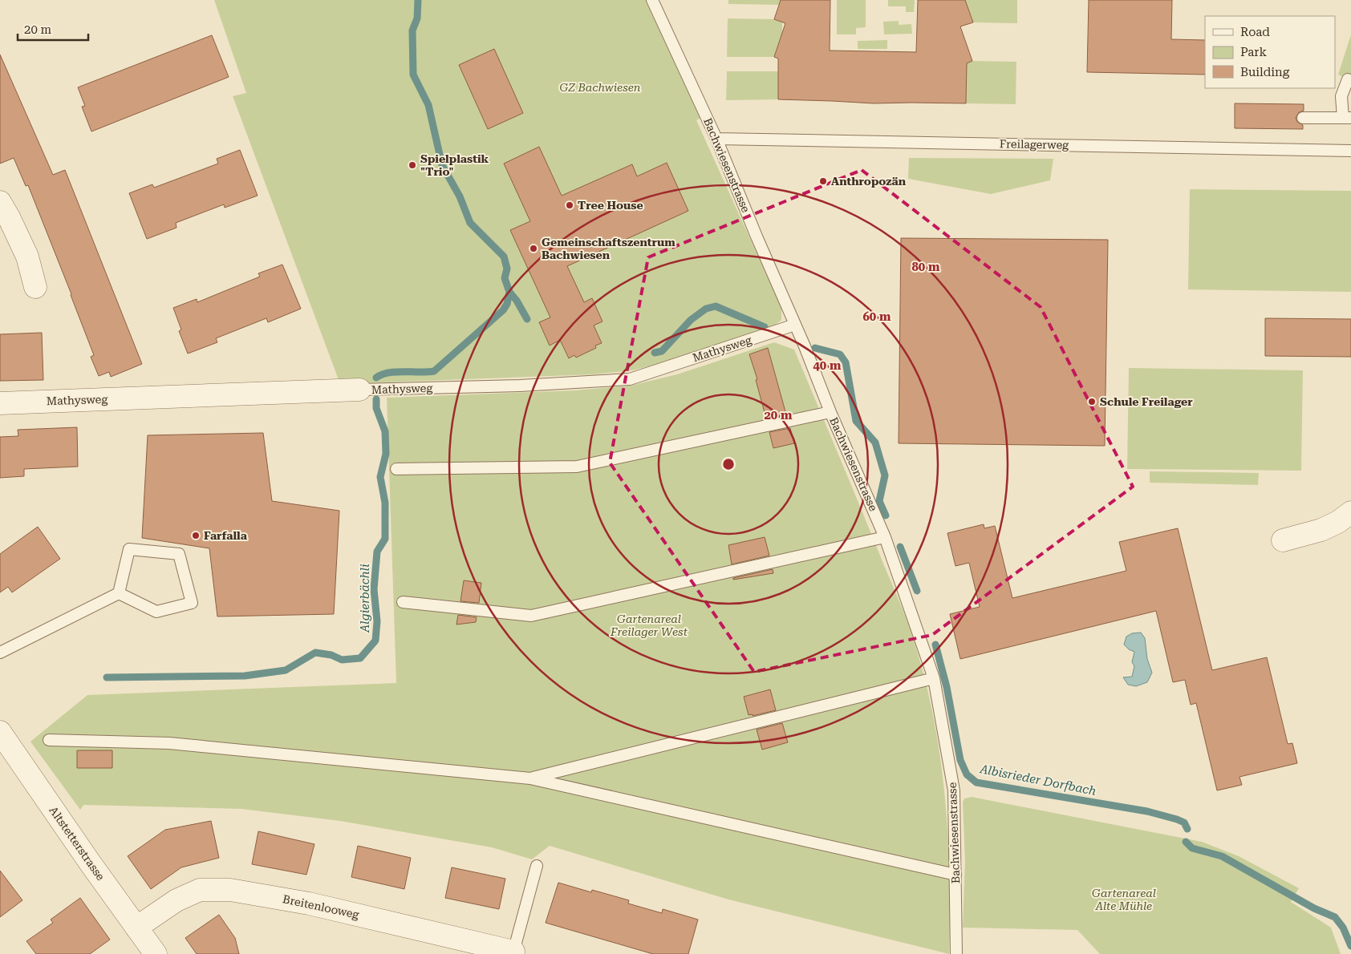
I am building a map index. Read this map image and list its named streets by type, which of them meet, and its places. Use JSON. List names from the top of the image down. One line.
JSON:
{"streets":{"street":["Mathysweg","Altstetterstrasse","Breitenlooweg"],"lane":["Freilagerweg","Bachwiesenstrasse"]},"crossings":[["Freilagerweg","Bachwiesenstrasse"],["Bachwiesenstrasse","Mathysweg"],["Altstetterstrasse","Breitenlooweg"]],"water":["Algierbächli","Albisrieder Dorfbach"],"parks":["GZ Bachwiesen","Gartenareal Freilager West","Gartenareal Alte Mühle"],"places":["Spielplastik \"Trio\"","Anthropozän","Tree House","Gemeinschaftszentrum Bachwiesen","Schule Freilager","Farfalla"],"legend":["Road","Park","Building"],"scale_bar":"20 m","rings":["80 m","60 m","40 m","20 m"]}
